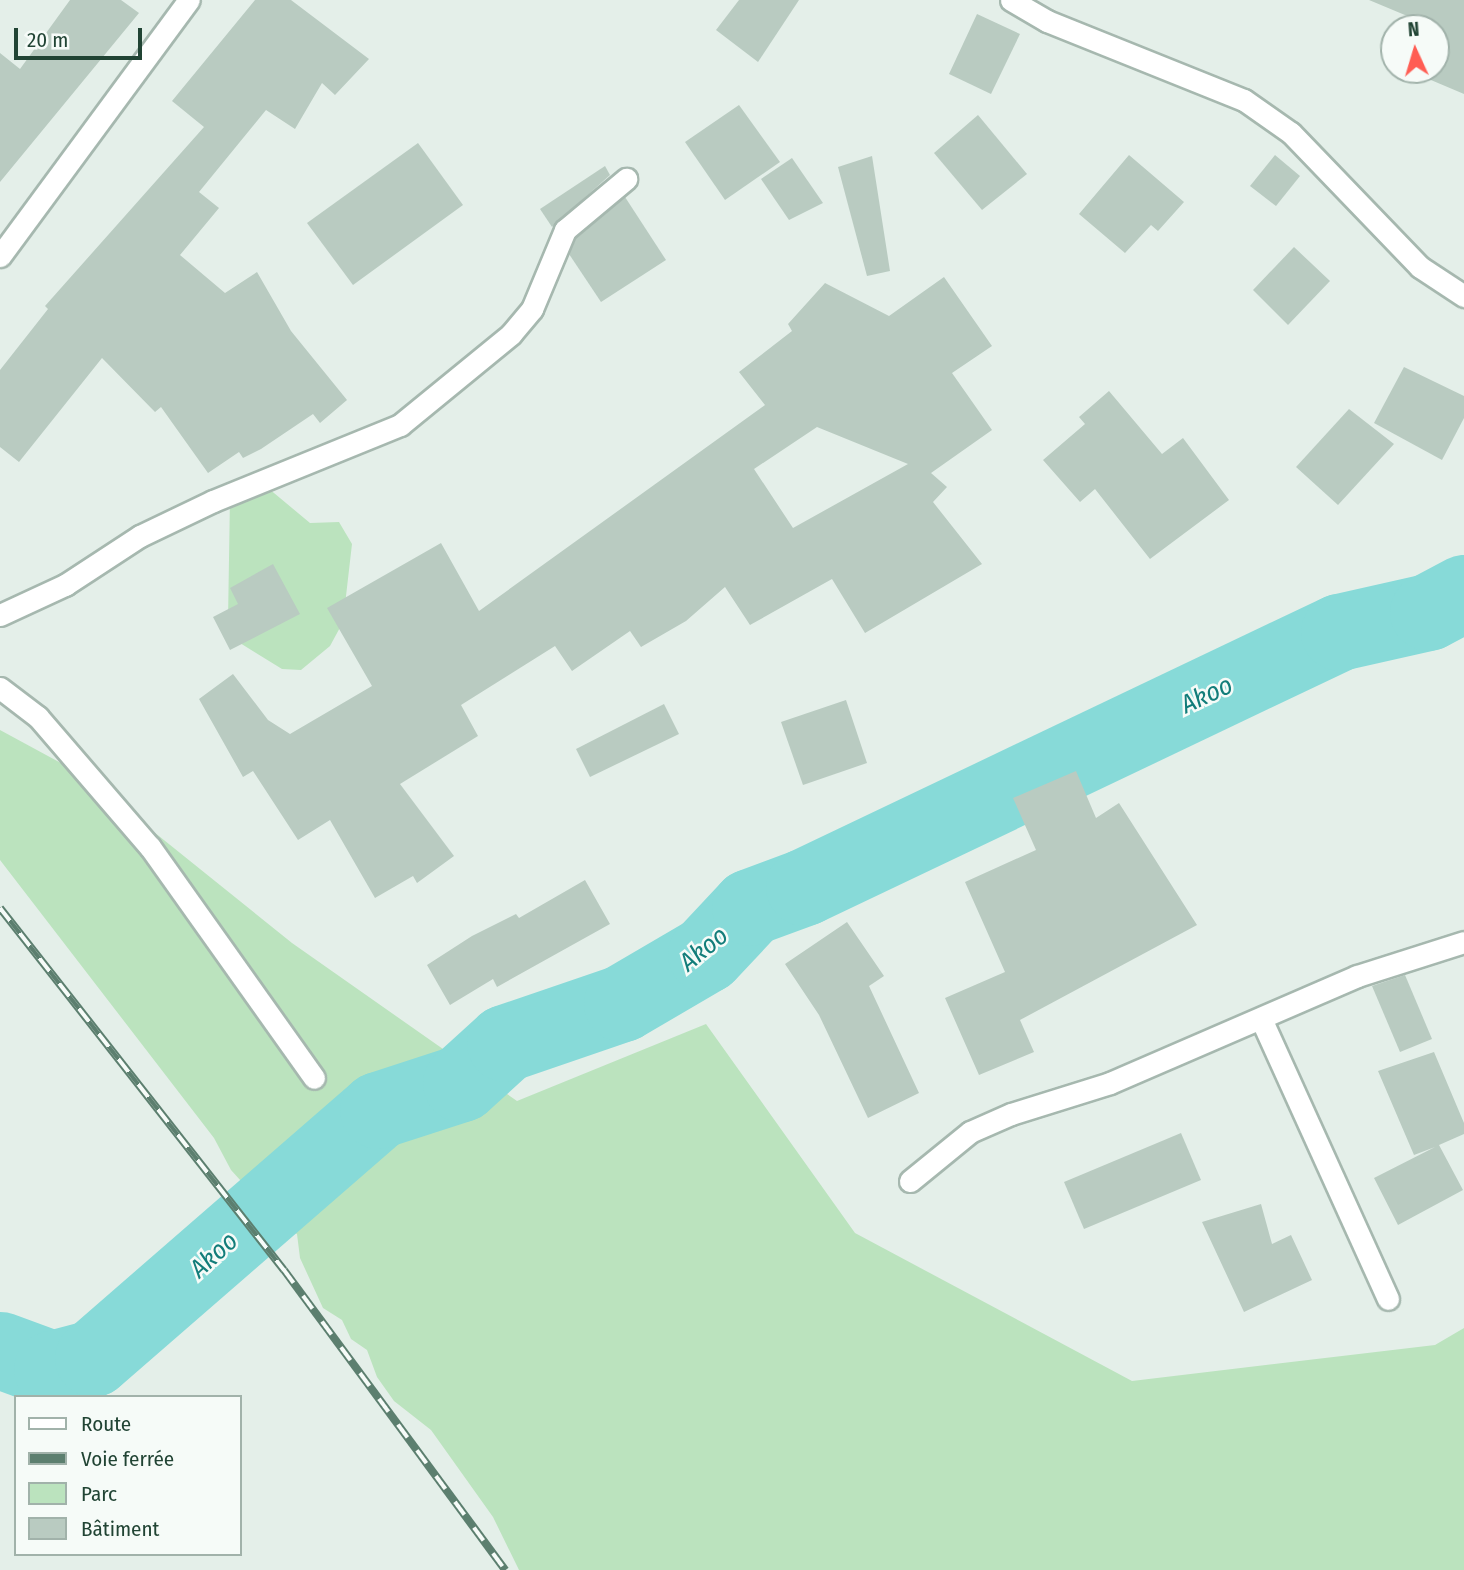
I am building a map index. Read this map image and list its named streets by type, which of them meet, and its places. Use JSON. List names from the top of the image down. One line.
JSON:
{"water":["Akoo"],"legend":["Route","Voie ferrée","Parc","Bâtiment"],"scale_bar":"20 m","north":"top"}
